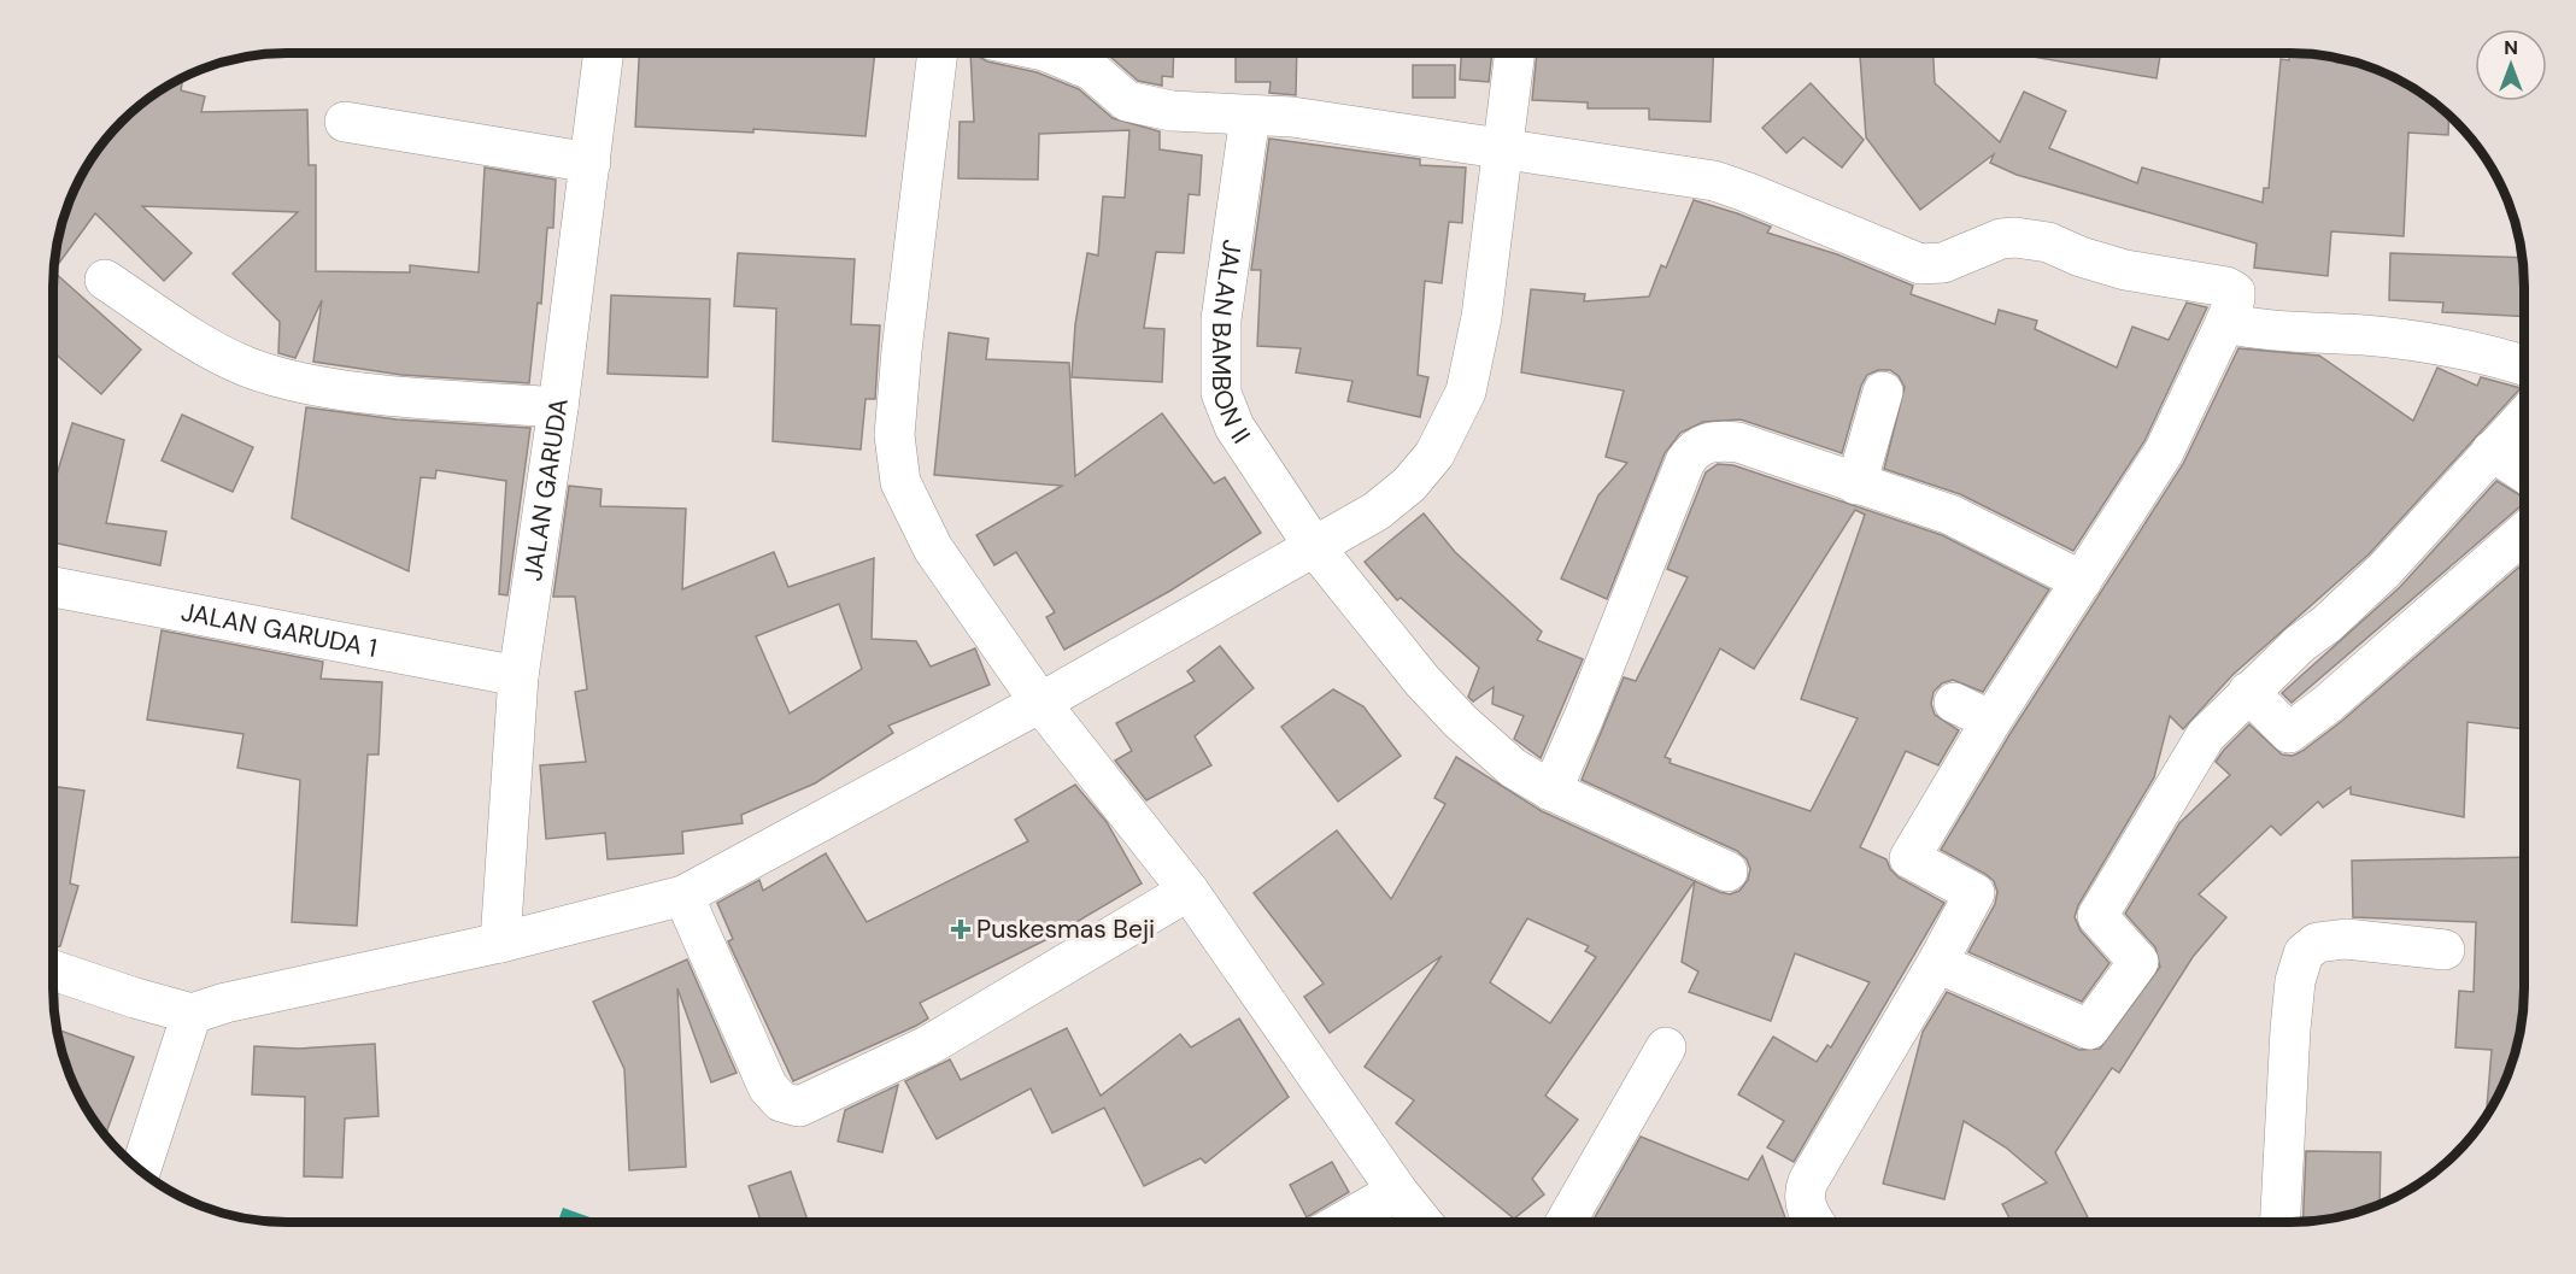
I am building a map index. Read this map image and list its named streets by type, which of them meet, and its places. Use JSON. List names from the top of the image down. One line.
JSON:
{"streets":{"street":["JALAN BAMBON II","JALAN GARUDA","JALAN GARUDA 1"]},"crossings":[["JALAN GARUDA","JALAN GARUDA 1"]],"places":{"health":["Puskesmas Beji"]},"north":"top"}
